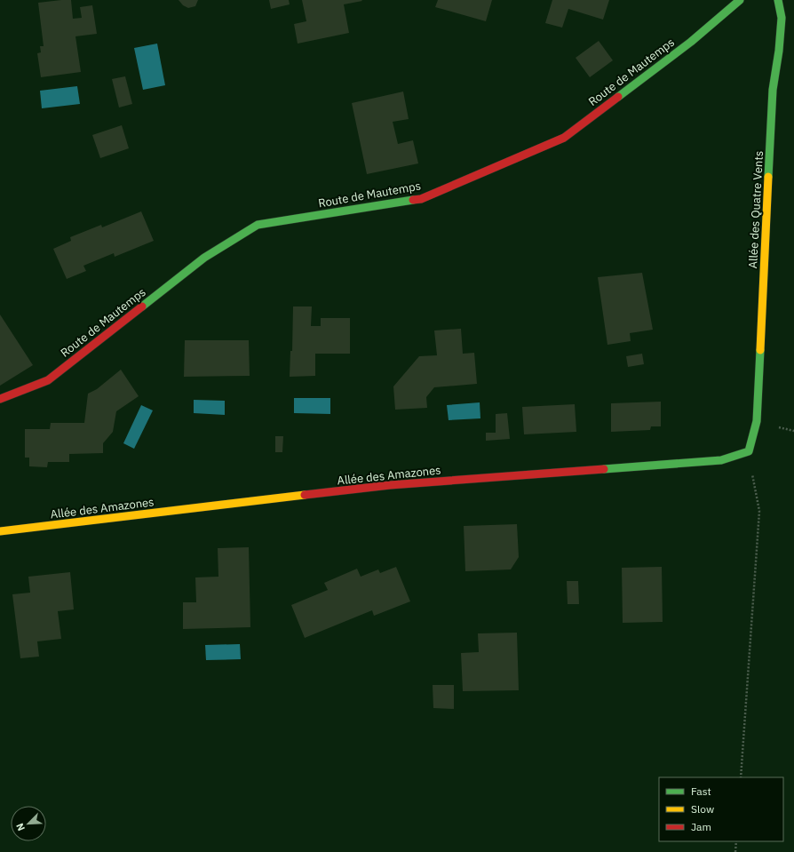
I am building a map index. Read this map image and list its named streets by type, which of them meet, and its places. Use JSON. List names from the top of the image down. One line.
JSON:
{"streets":{"street":["Route de Mautemps","Allée des Quatre Vents","Allée des Amazones"]},"crossings":[["Allée des Quatre Vents","Allée des Amazones"]],"legend":["Fast","Slow","Jam"],"north":"bottom left"}
